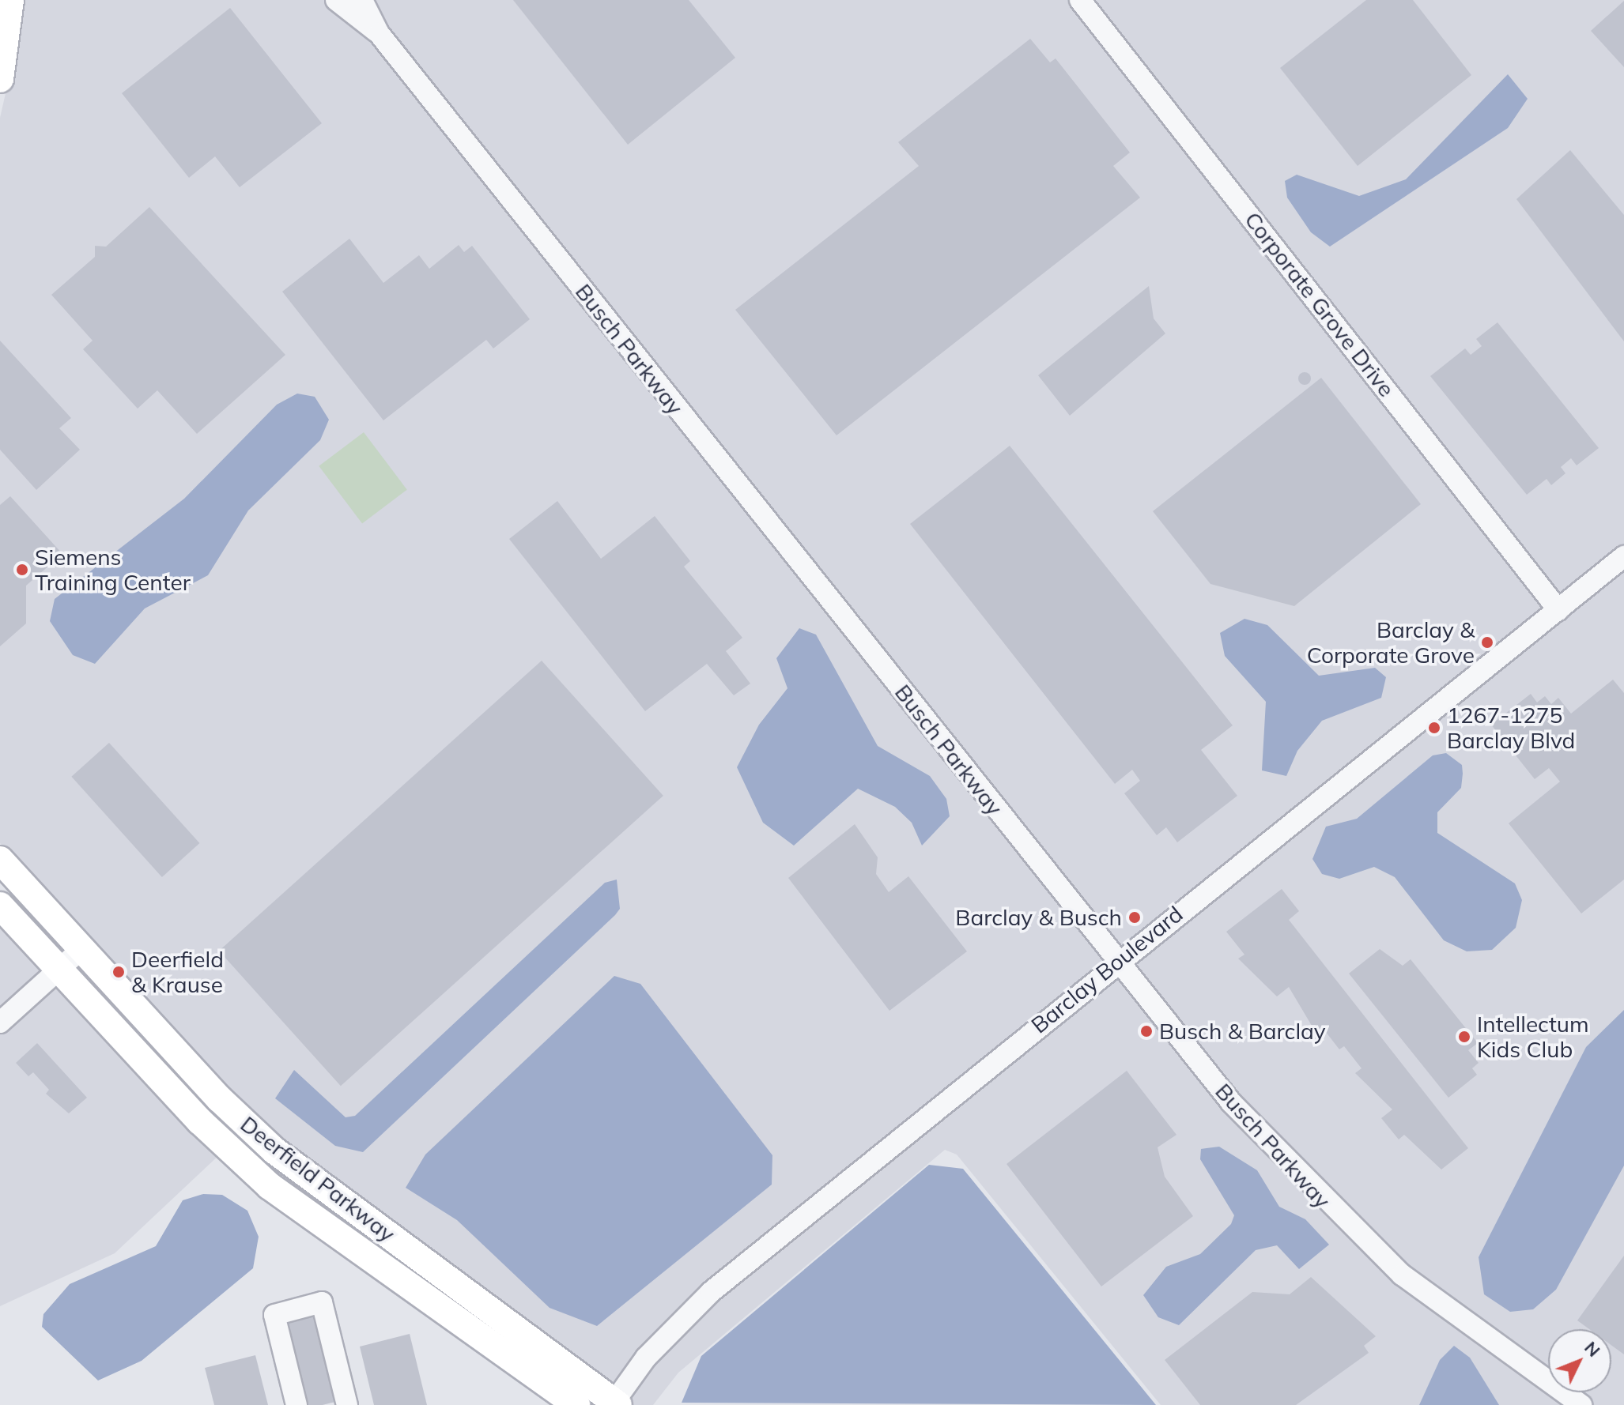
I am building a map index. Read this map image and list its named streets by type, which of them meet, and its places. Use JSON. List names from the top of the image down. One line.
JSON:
{"streets":{"main road":["Deerfield Parkway"],"street":["Corporate Grove Drive","Busch Parkway","Barclay Boulevard"]},"crossings":[["Corporate Grove Drive","Barclay Boulevard"],["Busch Parkway","Barclay Boulevard"],["Barclay Boulevard","Deerfield Parkway"]],"places":["Siemens Training Center","Barclay & Corporate Grove","1267-1275 Barclay Blvd","Barclay & Busch","Deerfield & Krause","Busch & Barclay","Intellectum Kids Club"],"north":"top right"}
